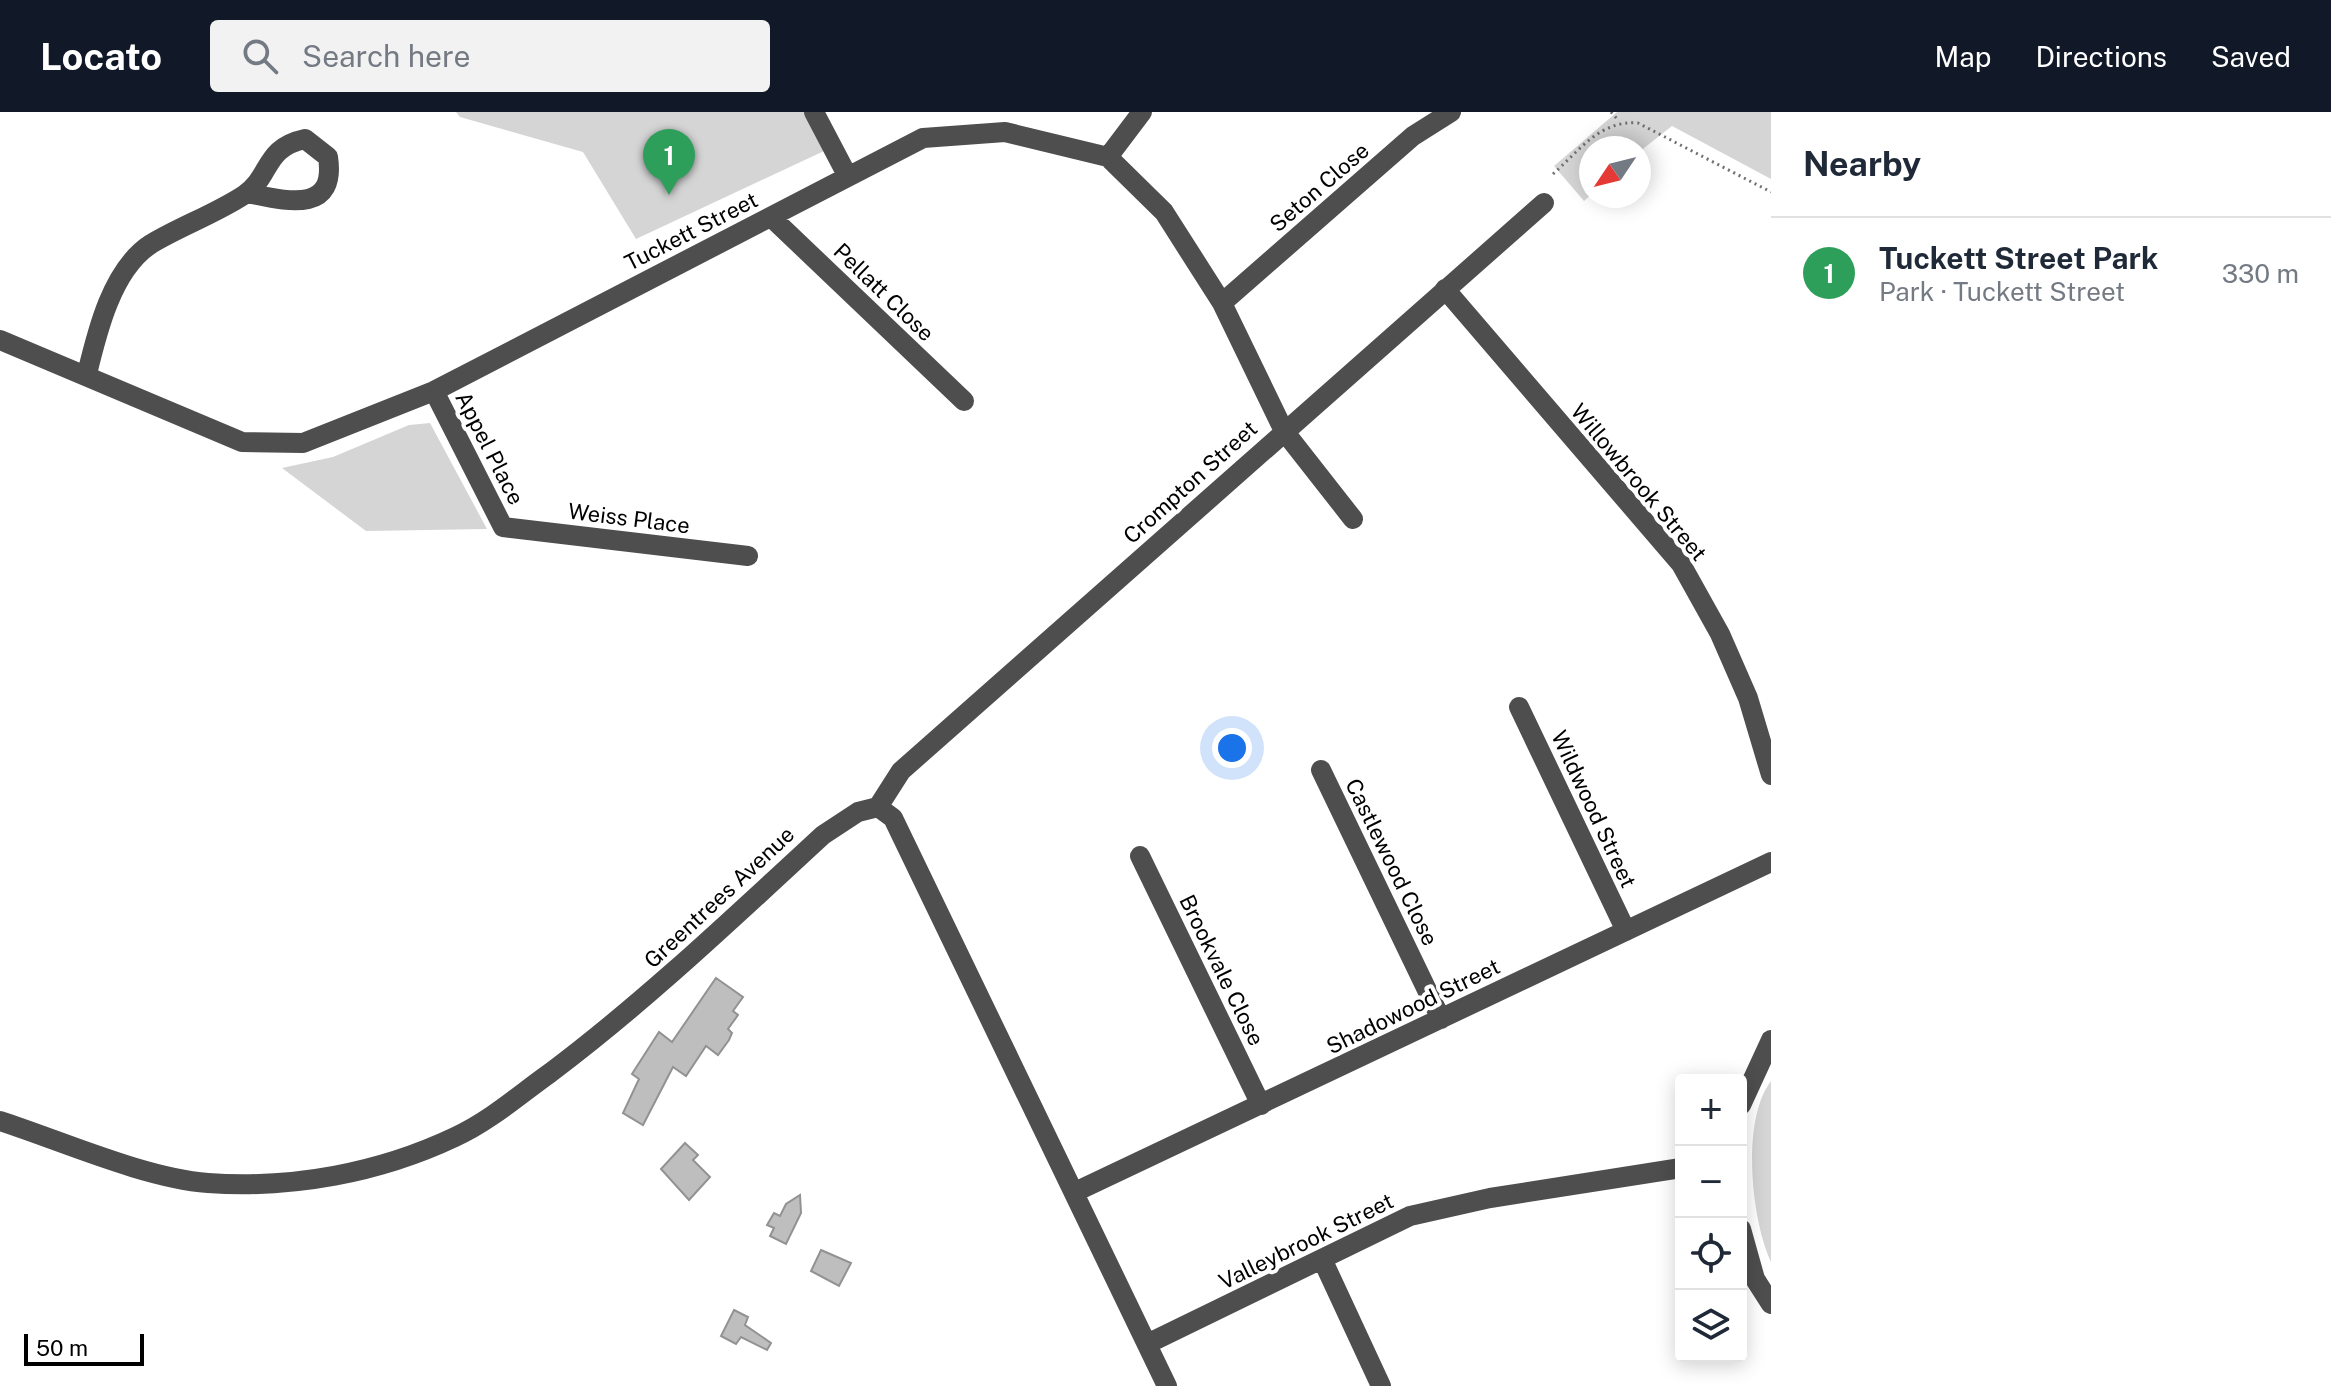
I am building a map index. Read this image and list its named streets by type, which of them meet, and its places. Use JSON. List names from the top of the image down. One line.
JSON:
{"streets":{"street":["Seton Close","Tuckett Street","Pellatt Close","Appel Place","Crompton Street","Willowbrook Street","Weiss Place","Wildwood Street","Castlewood Close","Greentrees Avenue","Brookvale Close","Shadowood Street","Valleybrook Street"]},"crossings":[["Tuckett Street","Pellatt Close"],["Tuckett Street","Appel Place"],["Appel Place","Weiss Place"],["Crompton Street","Willowbrook Street"],["Crompton Street","Greentrees Avenue"],["Wildwood Street","Shadowood Street"],["Castlewood Close","Shadowood Street"],["Brookvale Close","Shadowood Street"]],"scale_bar":"50 m","north":"bottom left","page":{"header":"Locato","search":"Search here","nav":["Map","Directions","Saved"],"heading":"Nearby","pins":"1","list":[{"mark":"1","name":"Tuckett Street Park","note":"Park · Tuckett Street","value":"330 m"}],"map_buttons":["+","−"],"scale":"50 m"}}
